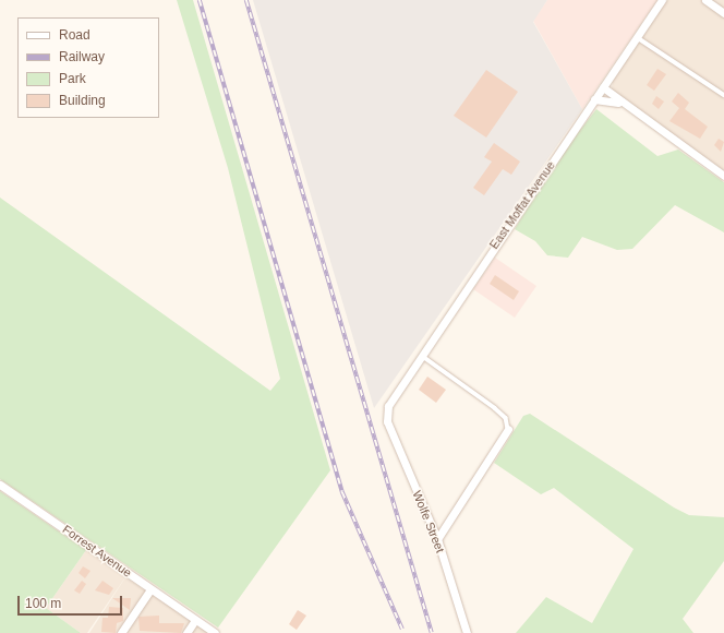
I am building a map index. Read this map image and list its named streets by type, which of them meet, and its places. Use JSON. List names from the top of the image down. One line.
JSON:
{"streets":{"street":["East Moffat Avenue","Wolfe Street","Forrest Avenue"]},"crossings":[["East Moffat Avenue","Wolfe Street"]],"legend":["Road","Railway","Park","Building"],"scale_bar":"100 m"}
